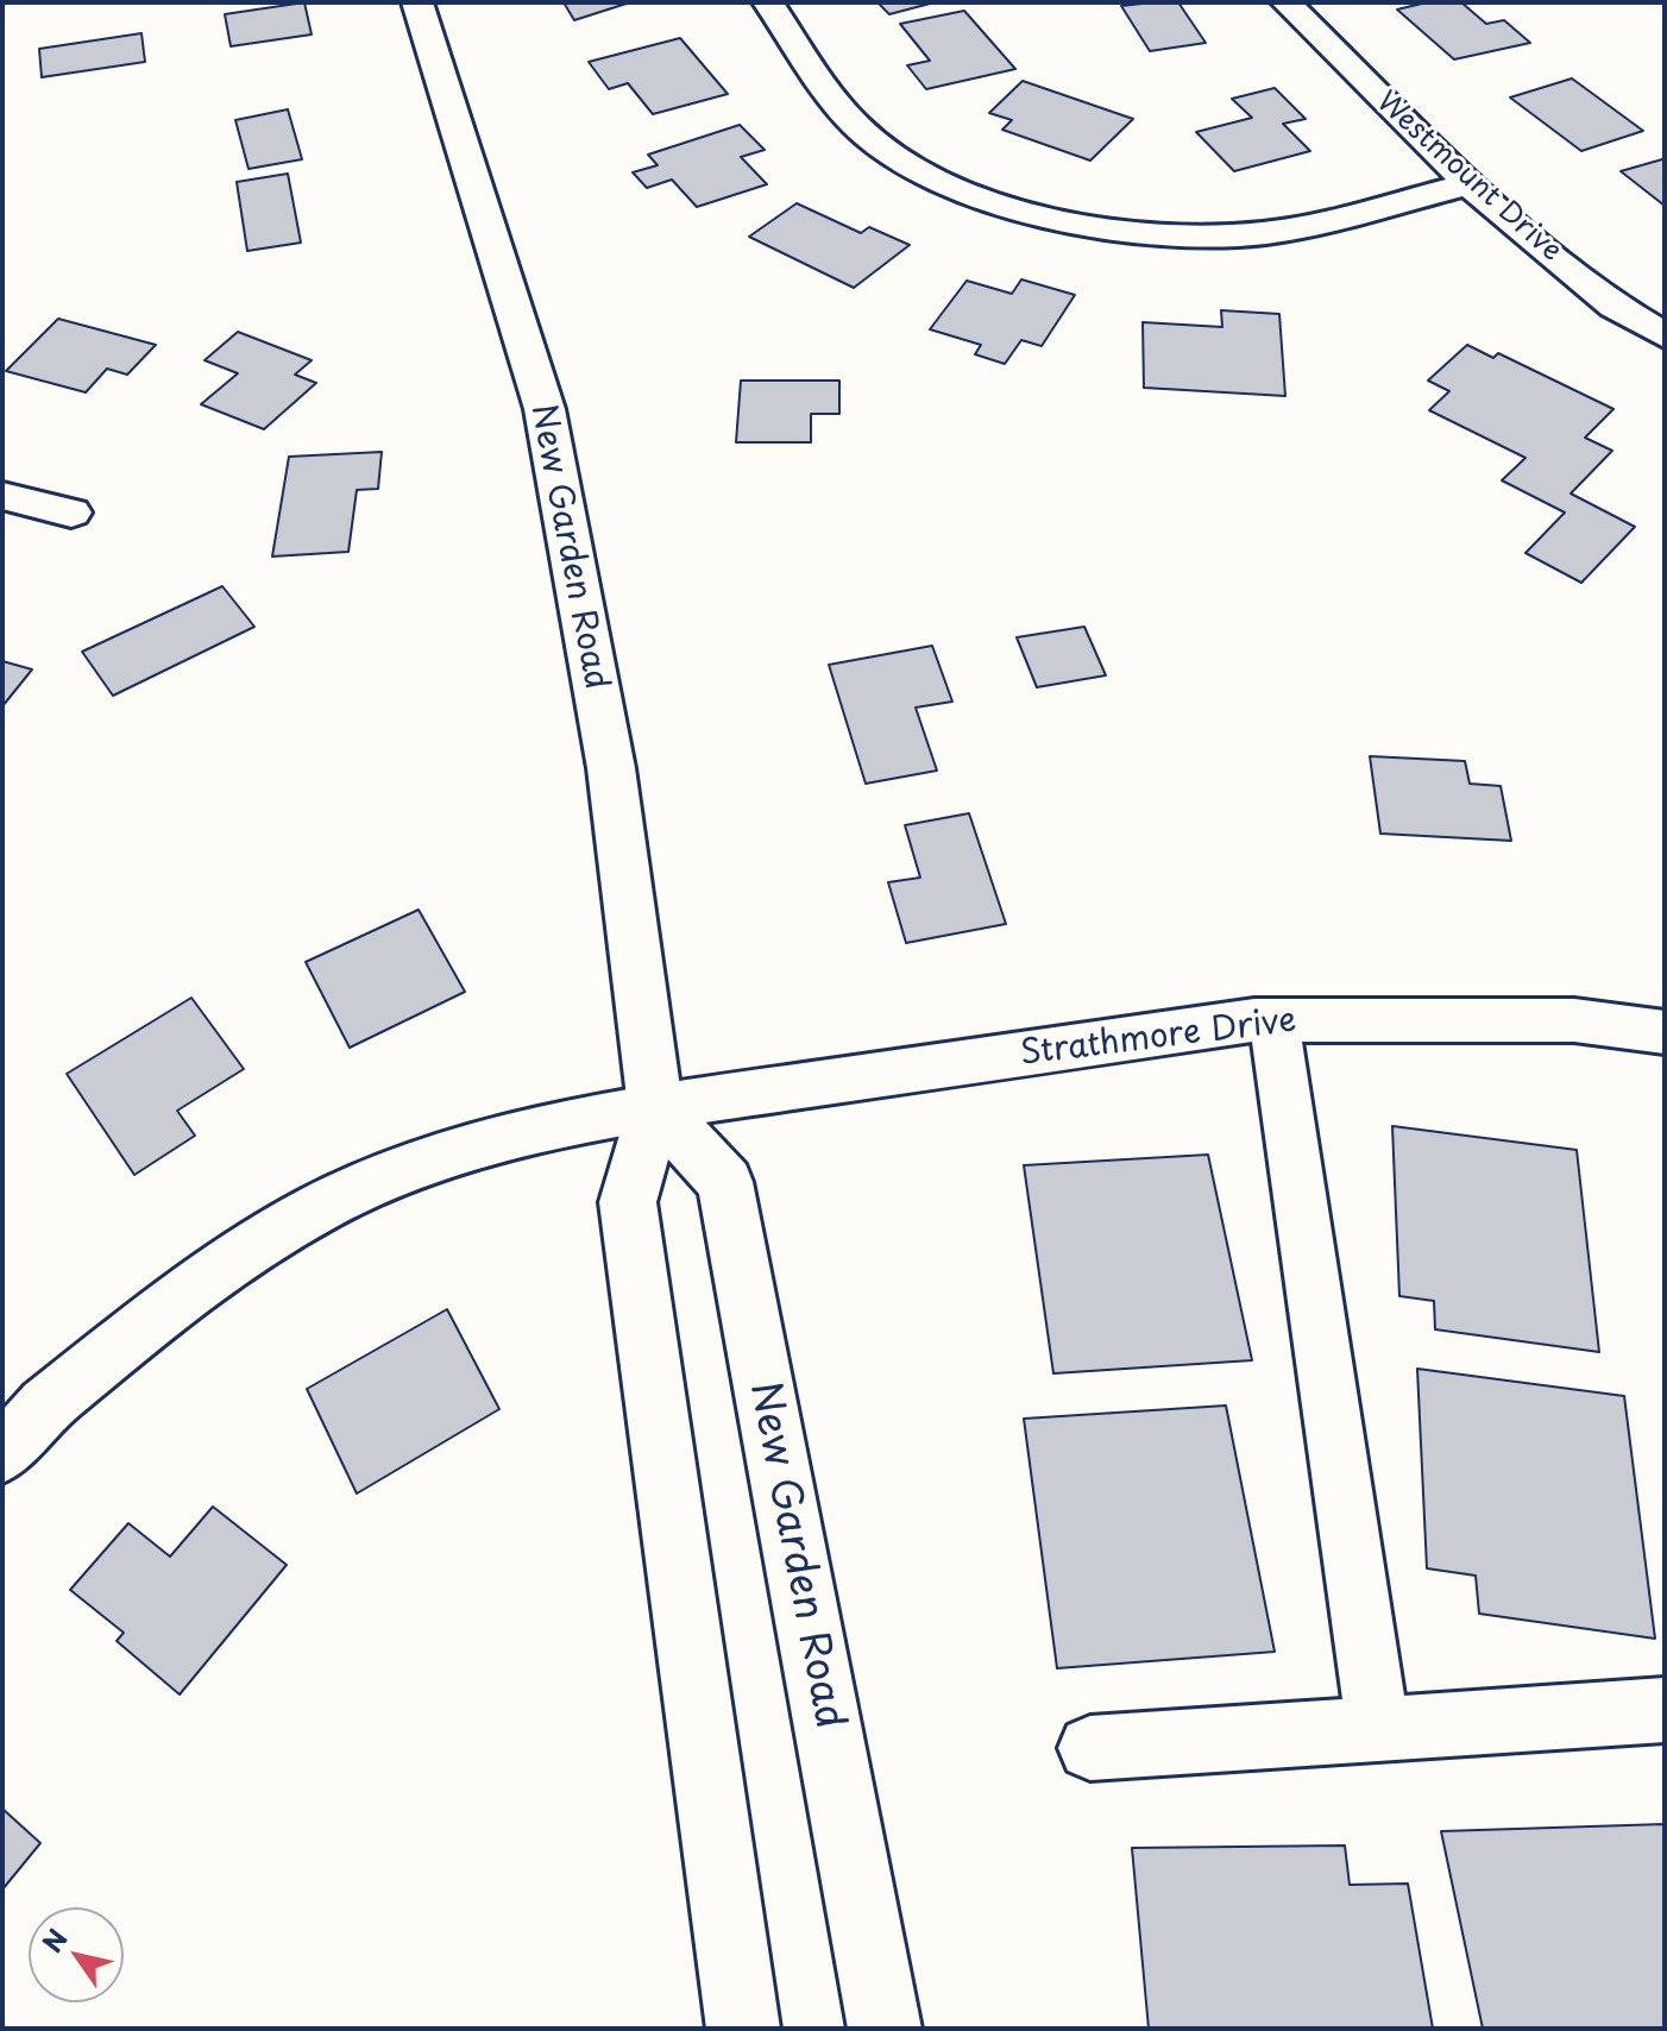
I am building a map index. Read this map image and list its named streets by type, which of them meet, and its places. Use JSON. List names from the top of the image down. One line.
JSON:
{"streets":{"main road":["New Garden Road"],"street":["Westmount Drive","Strathmore Drive"]},"crossings":[["New Garden Road","Strathmore Drive"]],"north":"top left"}
